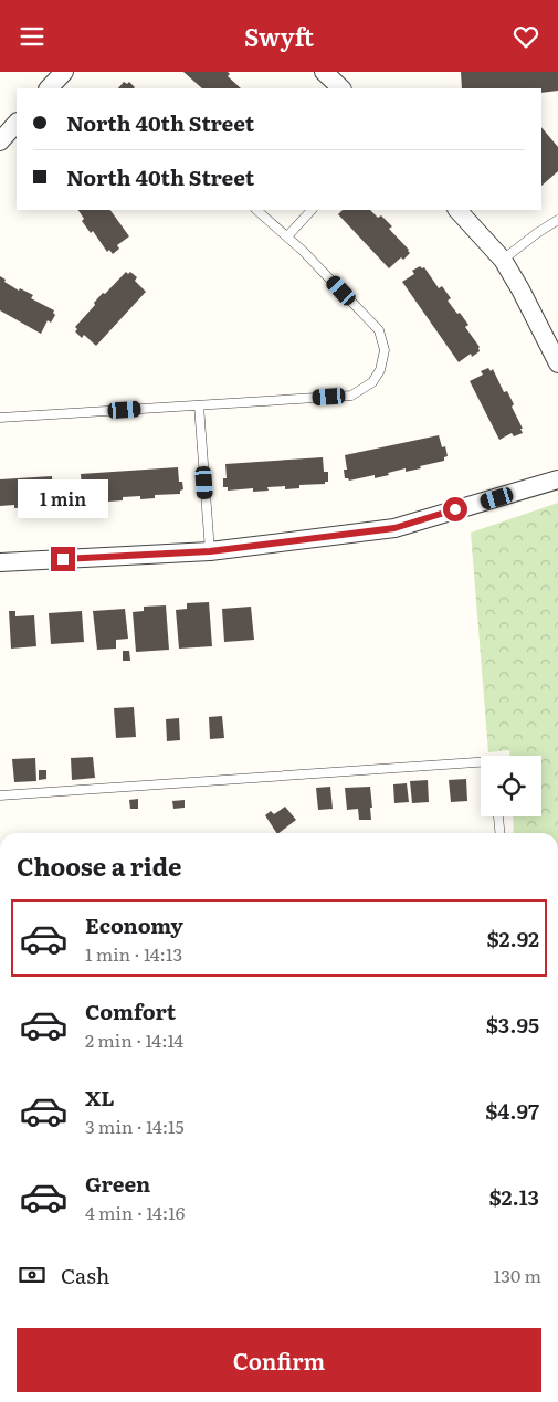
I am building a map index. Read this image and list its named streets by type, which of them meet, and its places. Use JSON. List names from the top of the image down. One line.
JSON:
{"page":{"header":"Swyft","banner":["North 40th Street","North 40th Street"],"bubble":"1 min","heading":"Choose a ride","list":[{"name":"Economy","note":"1 min · 14:13","value":"$2.92"},{"name":"Comfort","note":"2 min · 14:14","value":"$3.95"},{"name":"XL","note":"3 min · 14:15","value":"$4.97"},{"name":"Green","note":"4 min · 14:16","value":"$2.13"}],"pay":["Cash","130 m"],"buttons":"Confirm"}}
